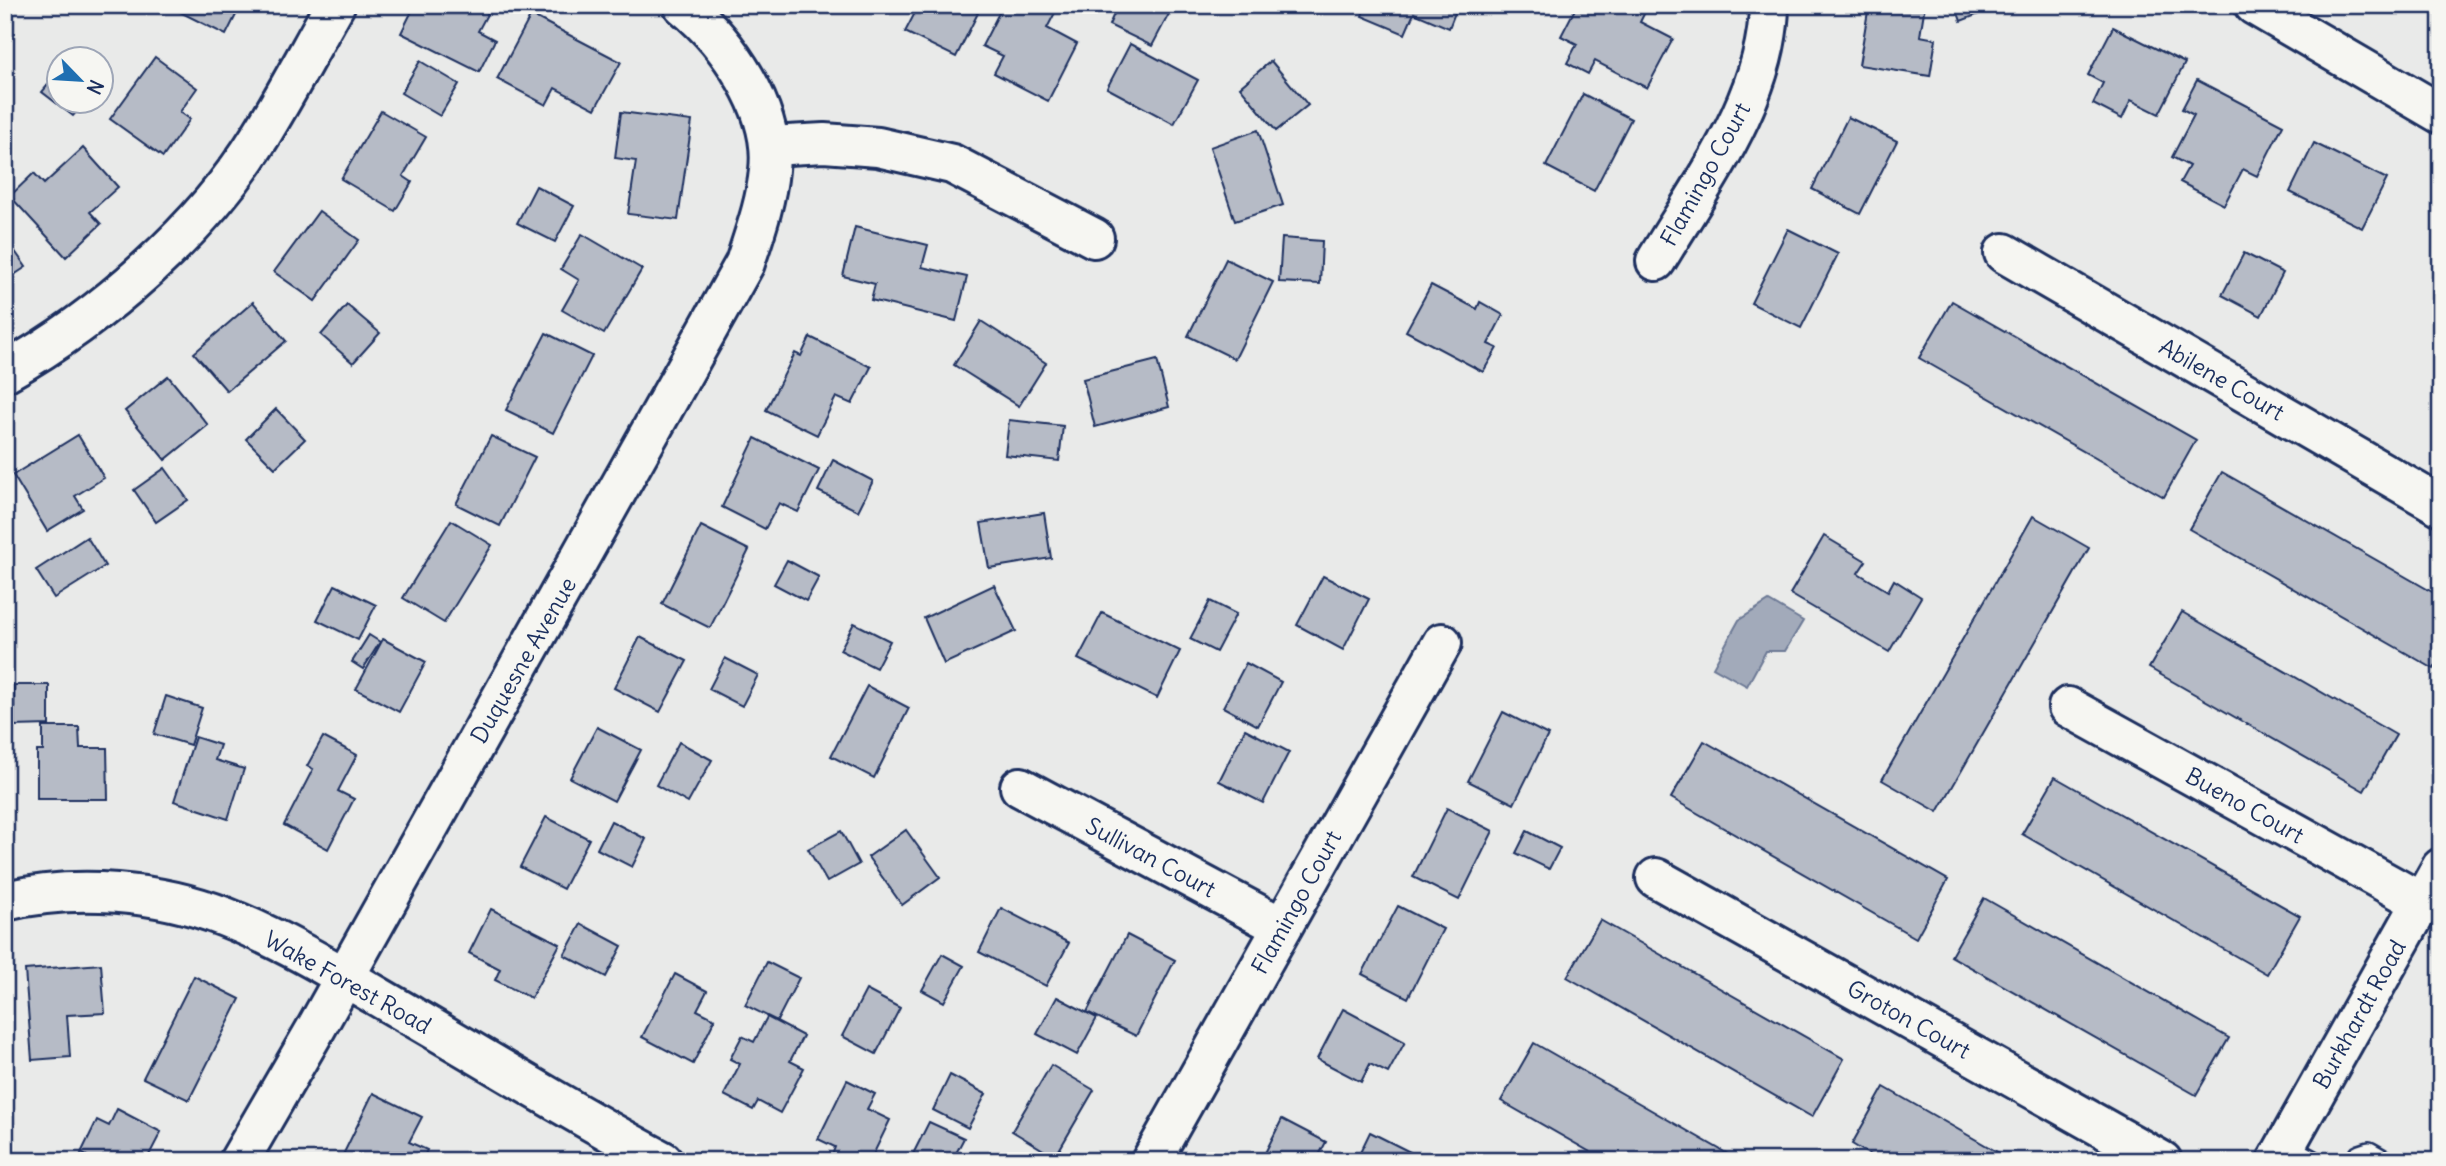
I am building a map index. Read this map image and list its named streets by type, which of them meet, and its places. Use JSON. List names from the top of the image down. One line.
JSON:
{"streets":{"street":["Flamingo Court","Abilene Court","Duquesne Avenue","Bueno Court","Sullivan Court","Wake Forest Road","Burkhardt Road","Groton Court"]},"crossings":[["Flamingo Court","Sullivan Court"],["Duquesne Avenue","Wake Forest Road"],["Bueno Court","Burkhardt Road"]],"north":"bottom right"}
